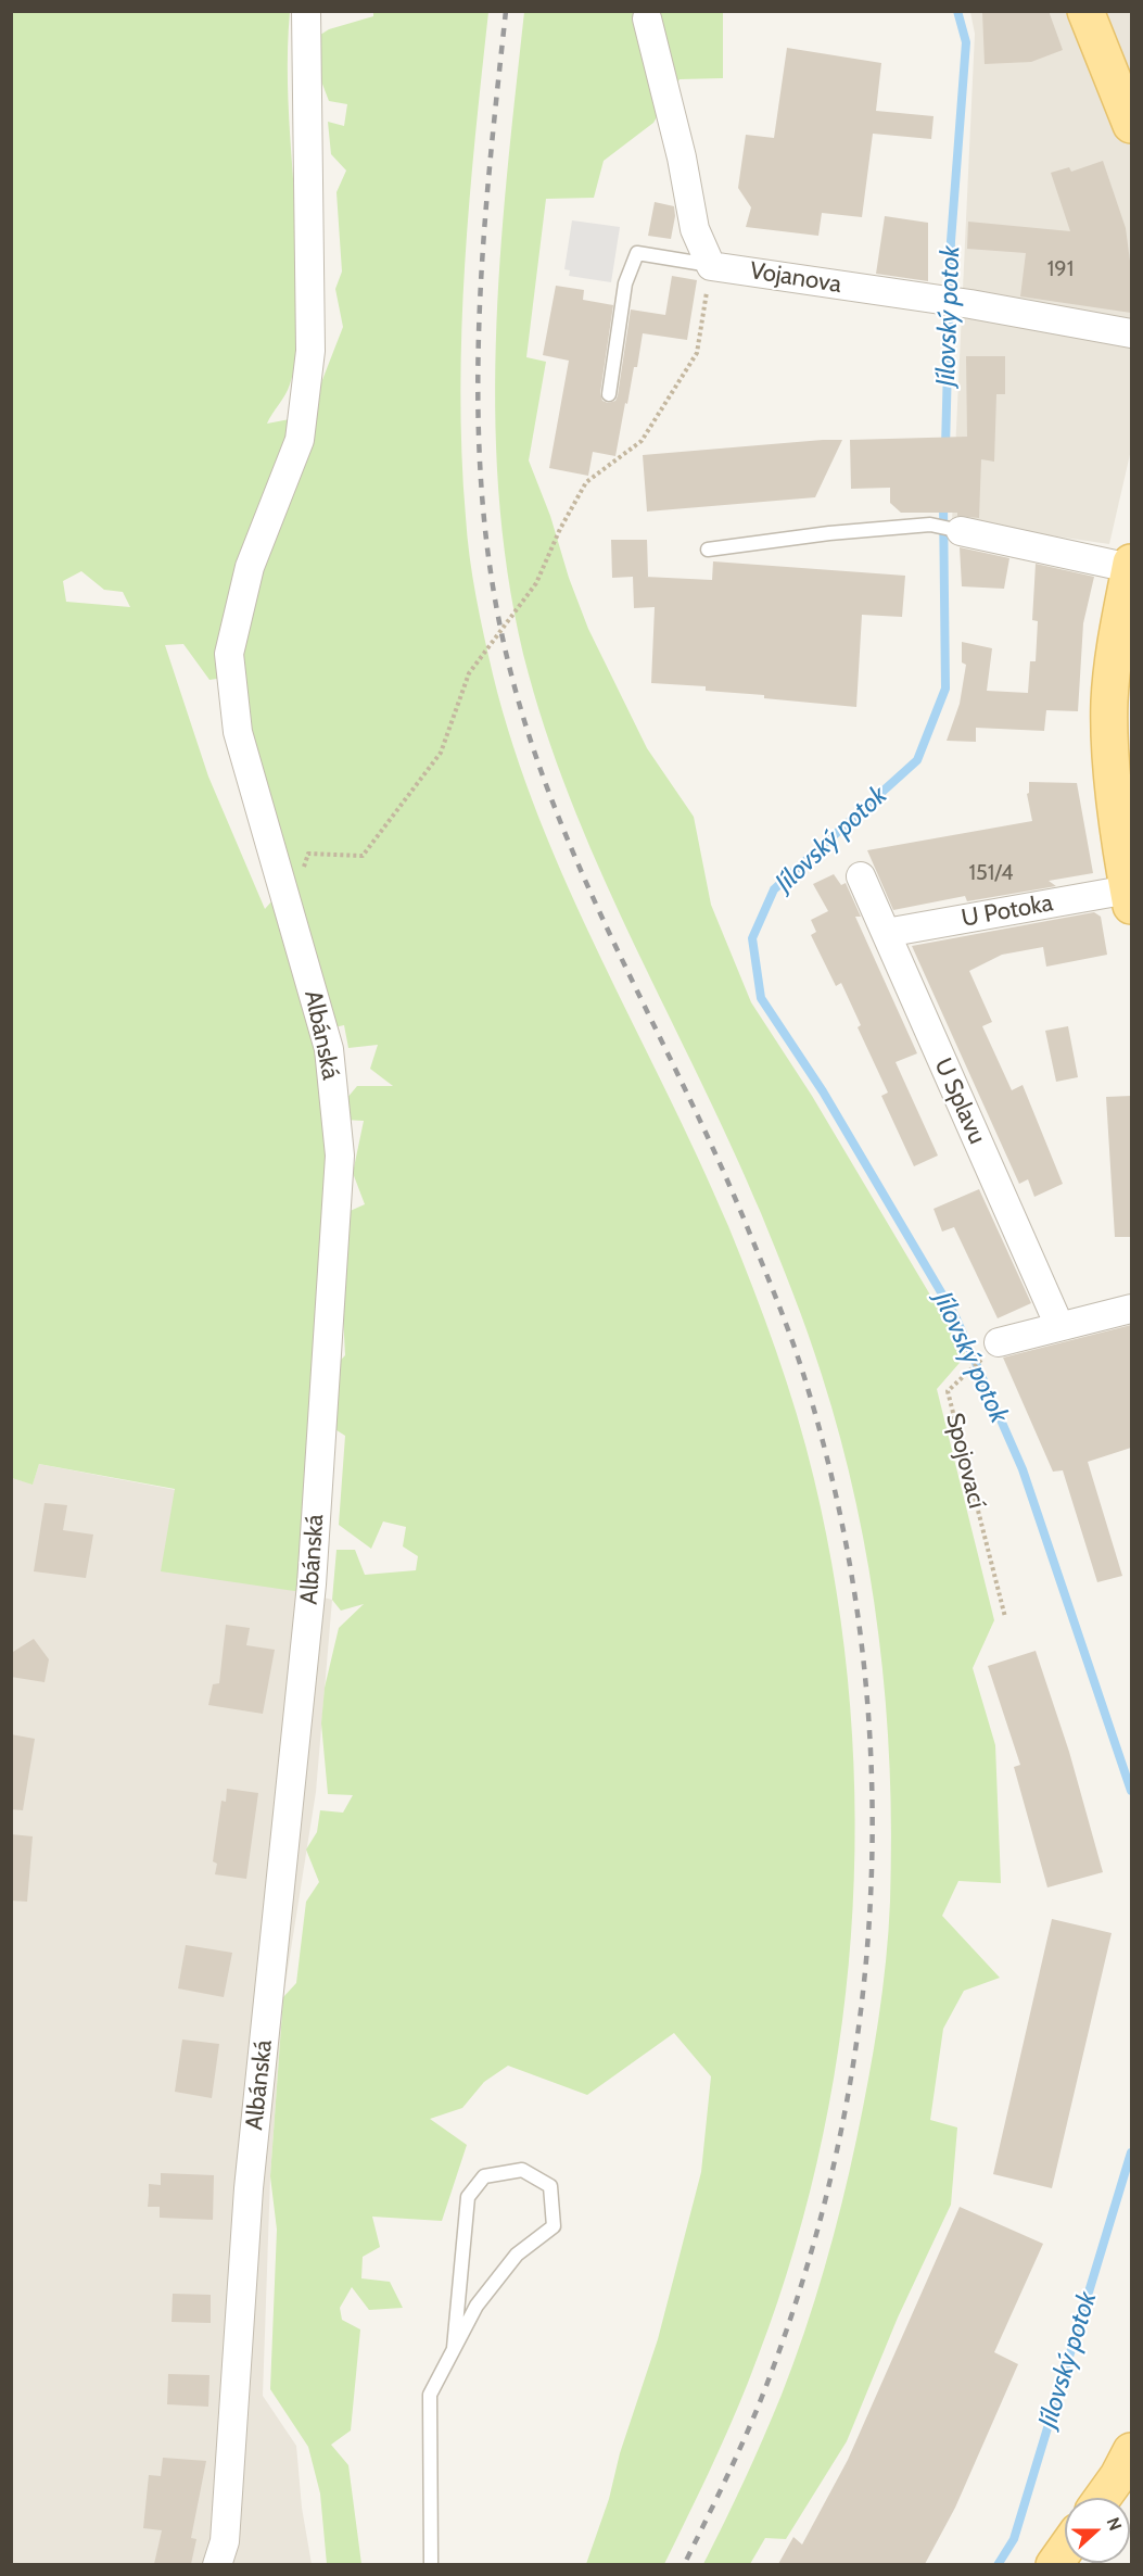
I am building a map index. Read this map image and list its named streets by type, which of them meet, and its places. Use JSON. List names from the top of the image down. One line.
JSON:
{"streets":{"street":["Vojanova","U Potoka","Albánská","U Splavu"],"path":["Spojovací"]},"crossings":[["U Potoka","U Splavu"]],"water":["Jílovský potok"],"house_numbers":["191","151/4"],"north":"right"}
